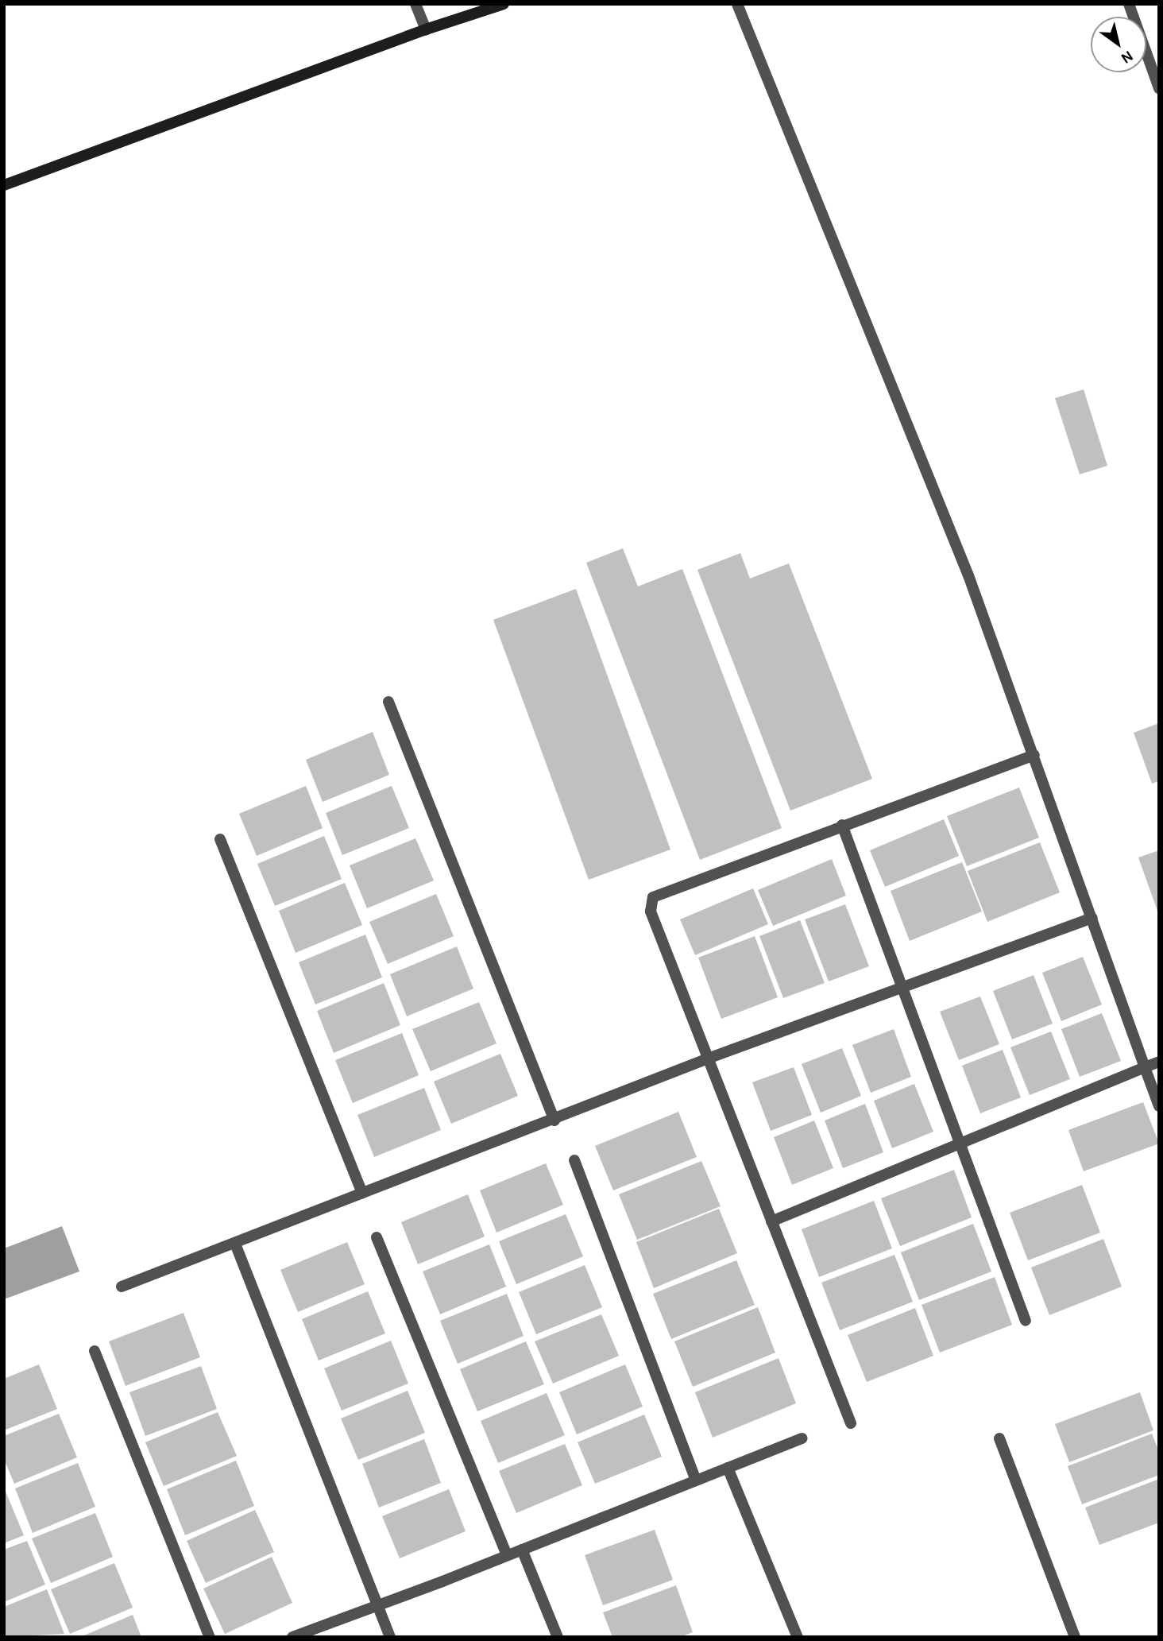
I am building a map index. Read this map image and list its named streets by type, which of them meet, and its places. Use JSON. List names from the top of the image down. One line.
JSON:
{"north":"bottom right"}
